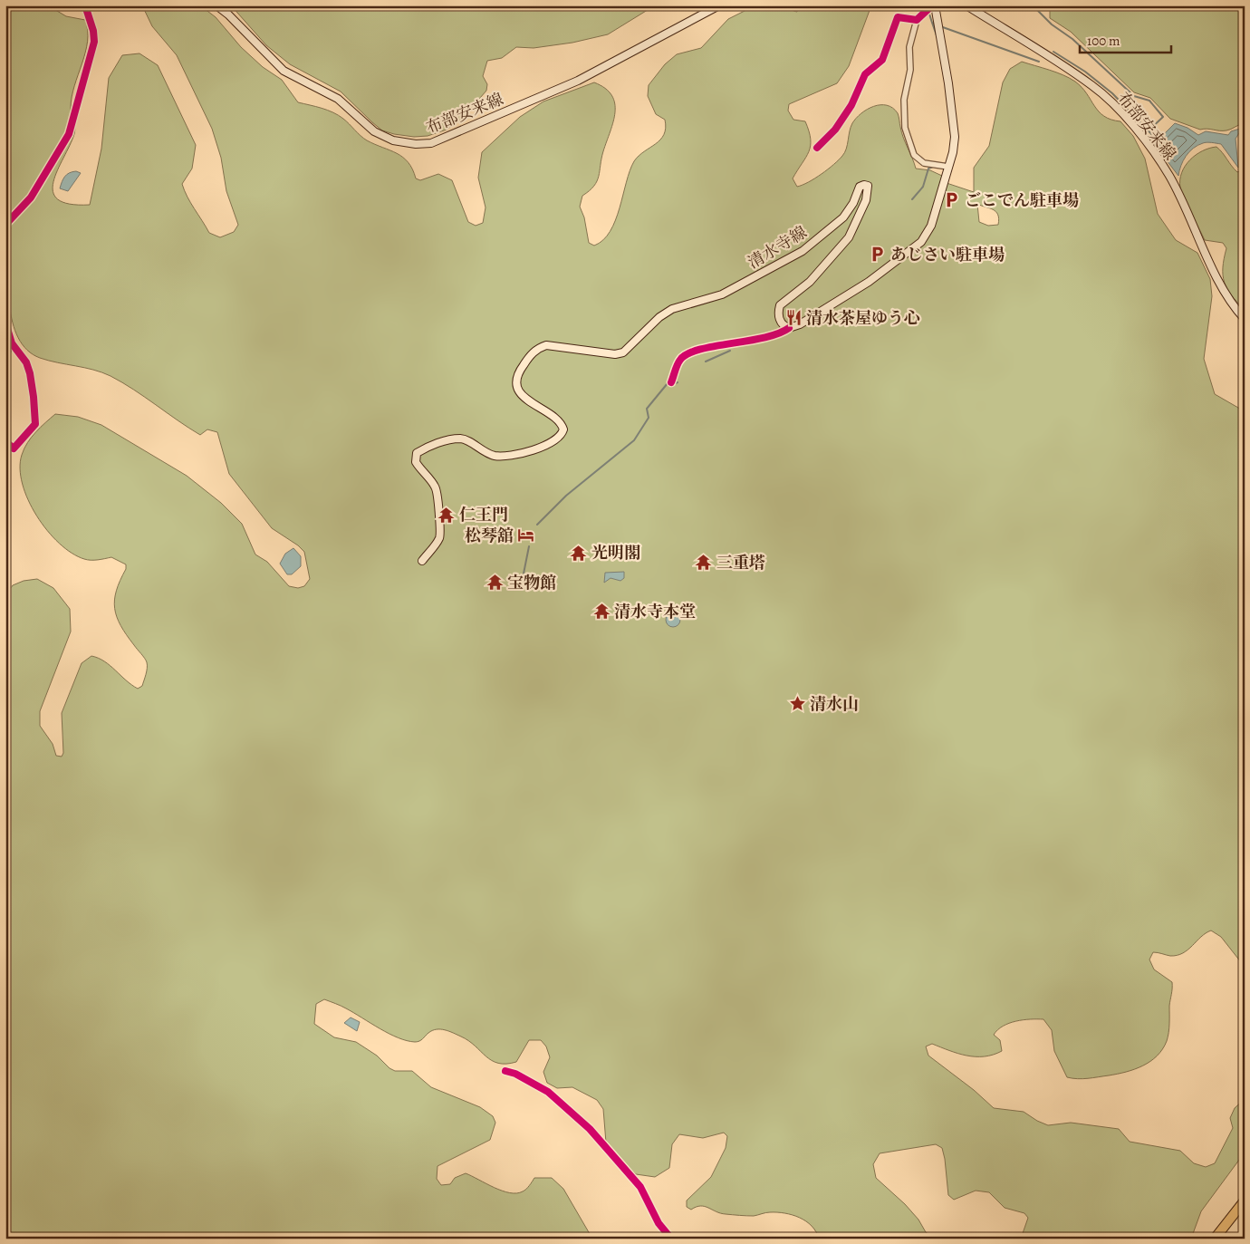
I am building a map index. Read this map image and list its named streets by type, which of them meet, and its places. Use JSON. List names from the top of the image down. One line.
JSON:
{"streets":{"main road":["布部安来線","清水寺線"]},"places":{"parking":["ごこでん駐車場","あじさい駐車場"],"restaurant":["清水茶屋ゆう心"],"temple":["仁王門","光明閣","三重塔","宝物館","清水寺本堂"],"hotel":["松琴舘"],"place":["清水山"]},"scale_bar":"100 m"}
